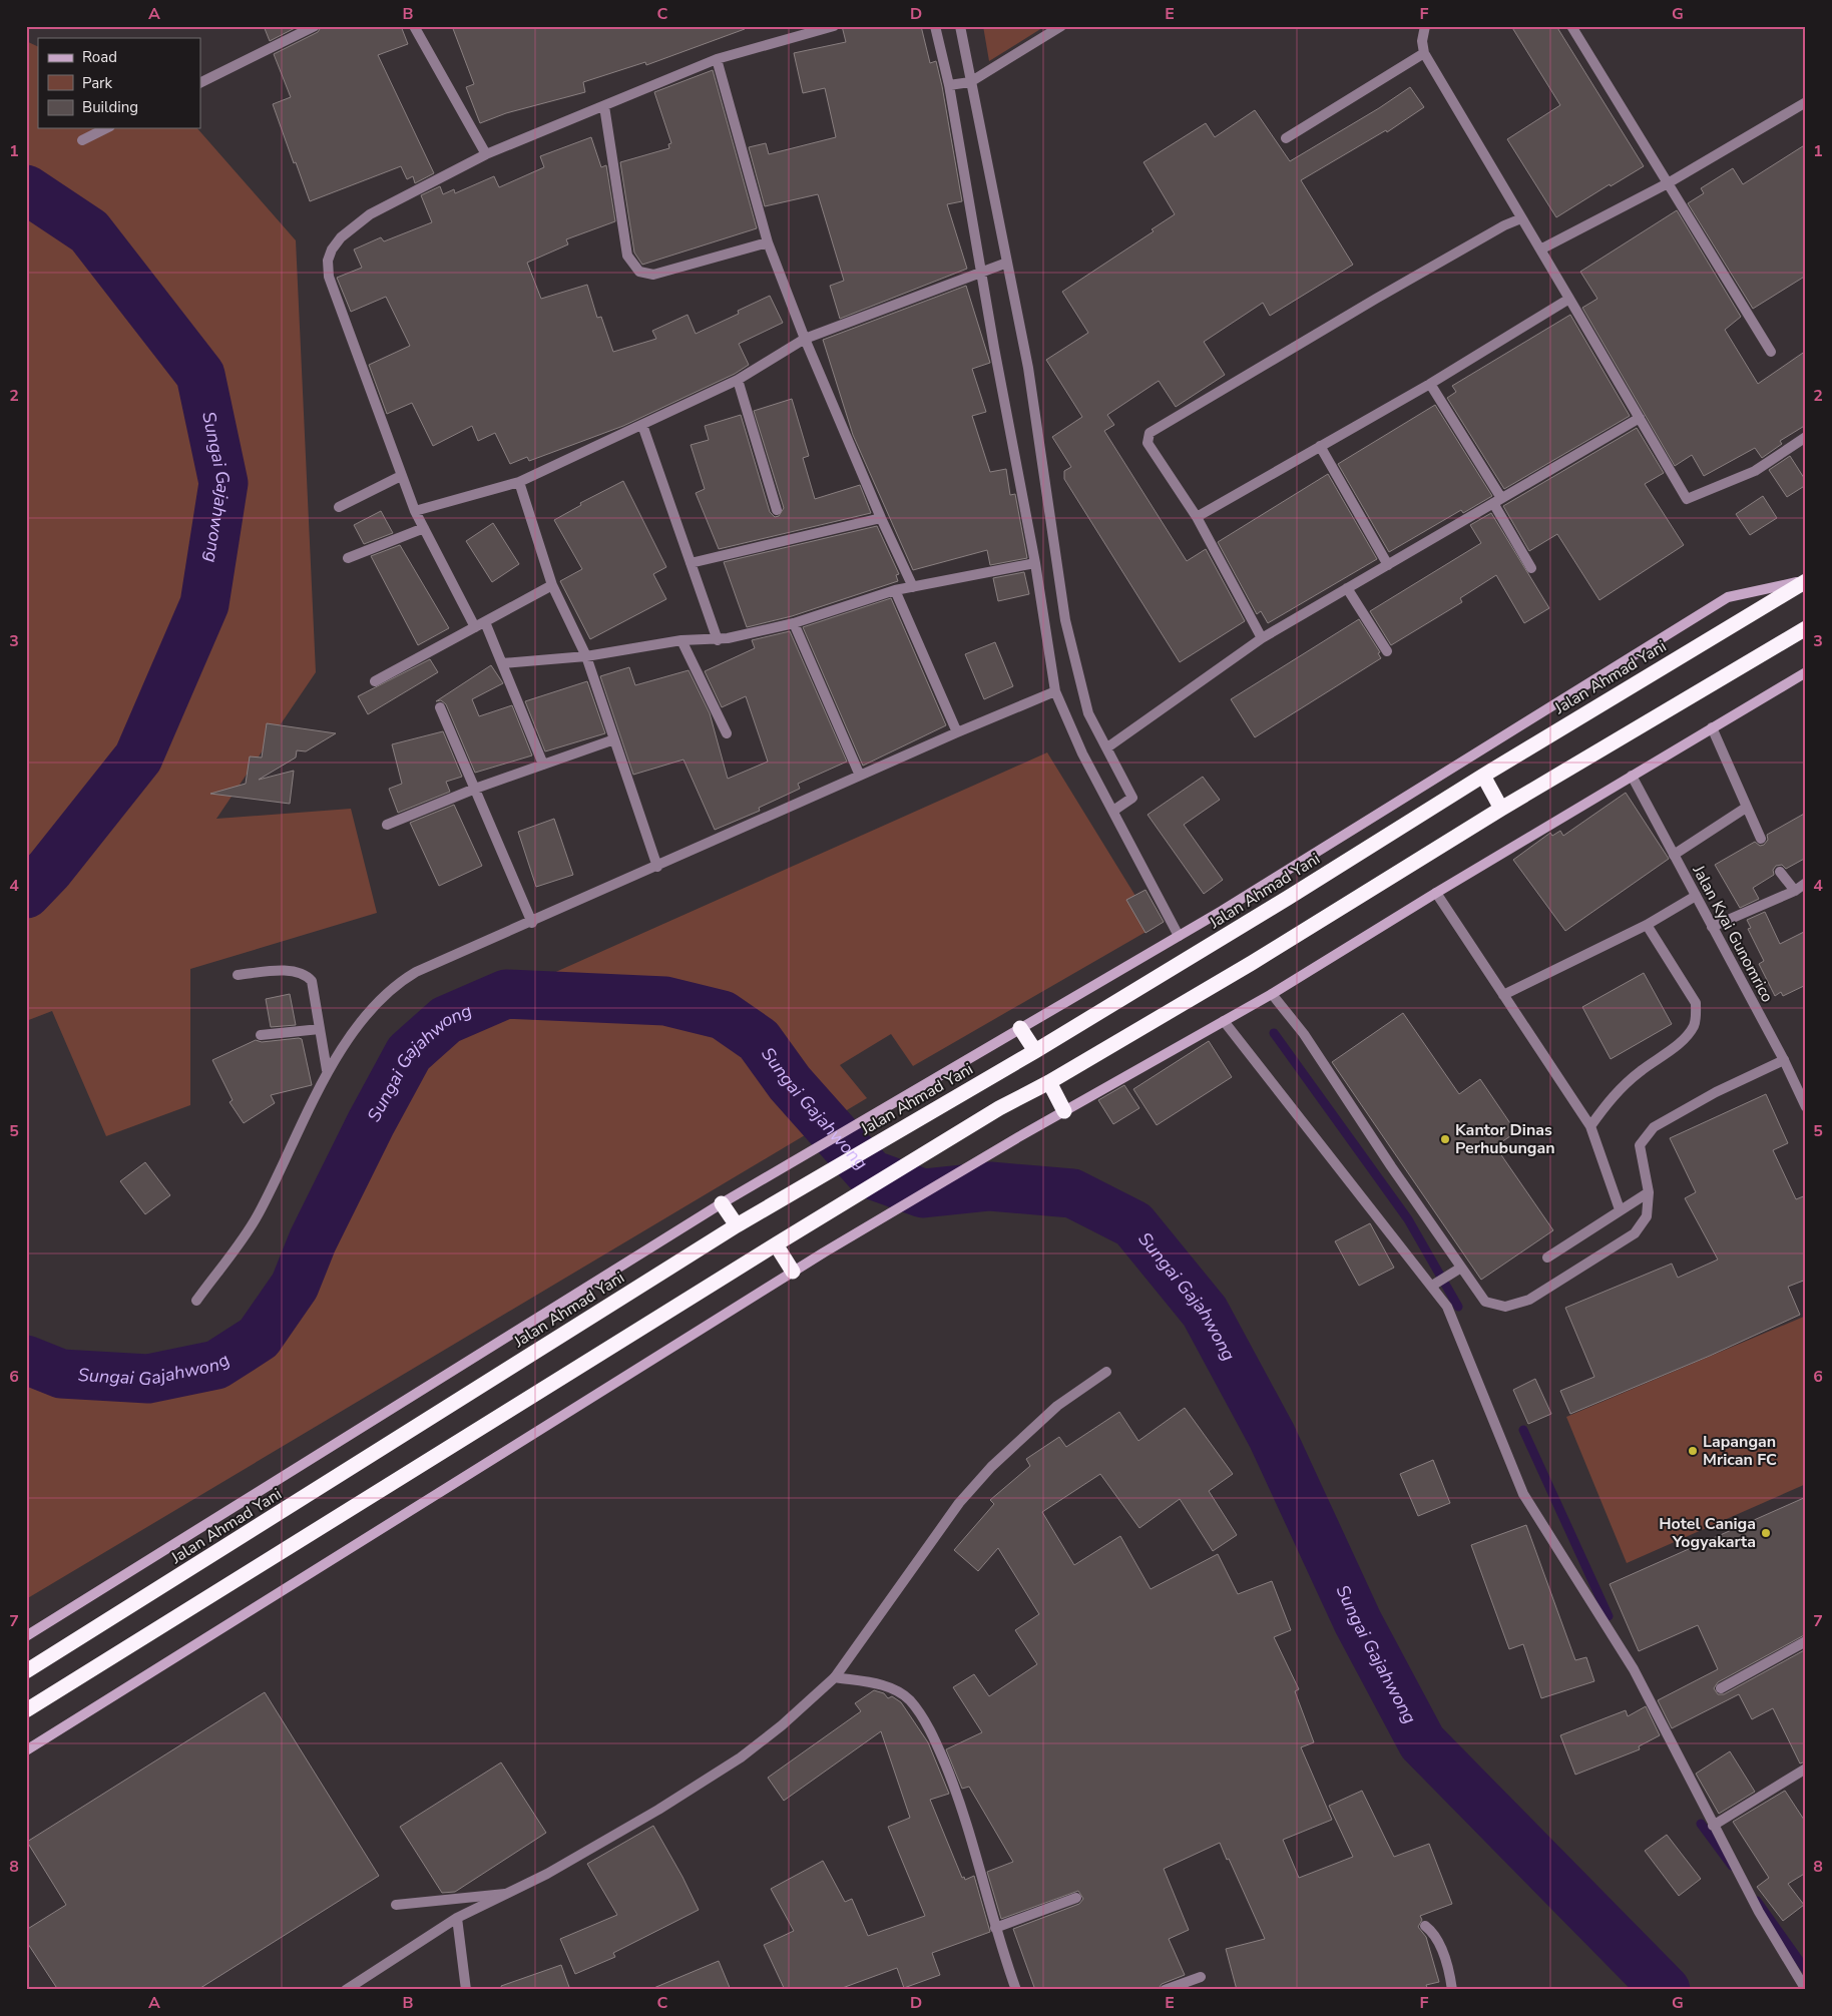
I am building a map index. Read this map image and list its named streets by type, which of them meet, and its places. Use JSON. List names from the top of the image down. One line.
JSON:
{"streets":{"highway":["Jalan Ahmad Yani"],"street":["Jalan Kyai Gunomrico"]},"water":["Sungai Gajahwong"],"places":["Kantor Dinas Perhubungan","Lapangan Mrican FC","Hotel Caniga Yogyakarta"],"legend":["Road","Park","Building"],"grid":{"columns":["A","B","C","D","E","F","G"],"rows":["1","2","3","4","5","6","7","8"]}}
